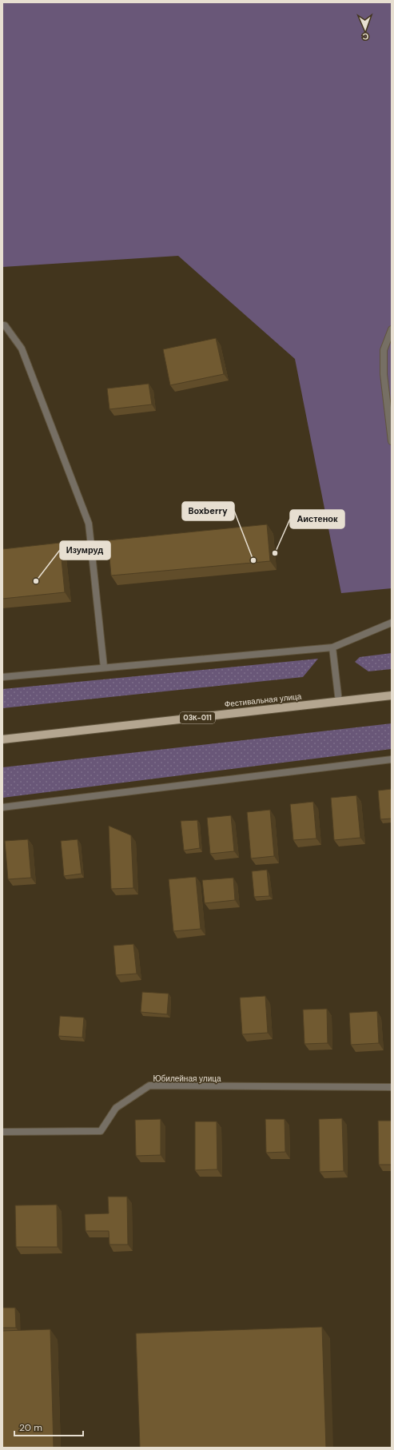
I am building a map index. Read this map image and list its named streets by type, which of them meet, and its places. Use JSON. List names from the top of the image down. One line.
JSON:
{"streets":{"main road":["Фестивальная улица","03К-011"],"street":["Юбилейная улица"]},"places":["Аистенок","Boxberry","Изумруд"],"scale_bar":"20 m","north":"bottom"}
